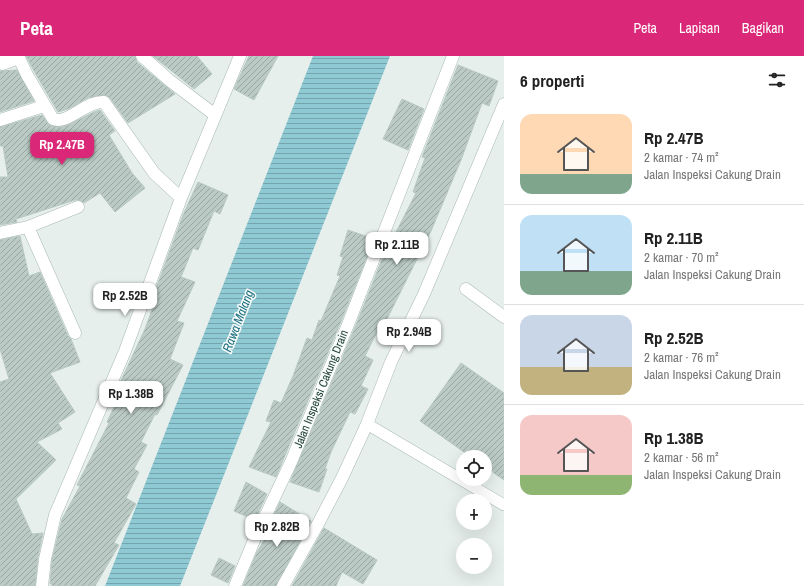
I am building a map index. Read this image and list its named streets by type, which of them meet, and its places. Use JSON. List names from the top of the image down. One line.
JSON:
{"streets":{"street":["Jalan Inspeksi Cakung Drain"]},"water":["Rawa Malang"],"page":{"header":"Peta","nav":["Peta","Lapisan","Bagikan"],"heading":"6 properti","list":[{"name":"Rp 2.47B","note":"2 kamar · 74 m² · Jalan Inspeksi Cakung Drain"},{"name":"Rp 2.11B","note":"2 kamar · 70 m² · Jalan Inspeksi Cakung Drain"},{"name":"Rp 2.52B","note":"2 kamar · 76 m² · Jalan Inspeksi Cakung Drain"},{"name":"Rp 1.38B","note":"2 kamar · 56 m² · Jalan Inspeksi Cakung Drain"}],"price":["Rp 2.47B","Rp 2.11B","Rp 2.52B","Rp 2.94B","Rp 1.38B","Rp 2.82B"],"map_buttons":["+","−"]}}
